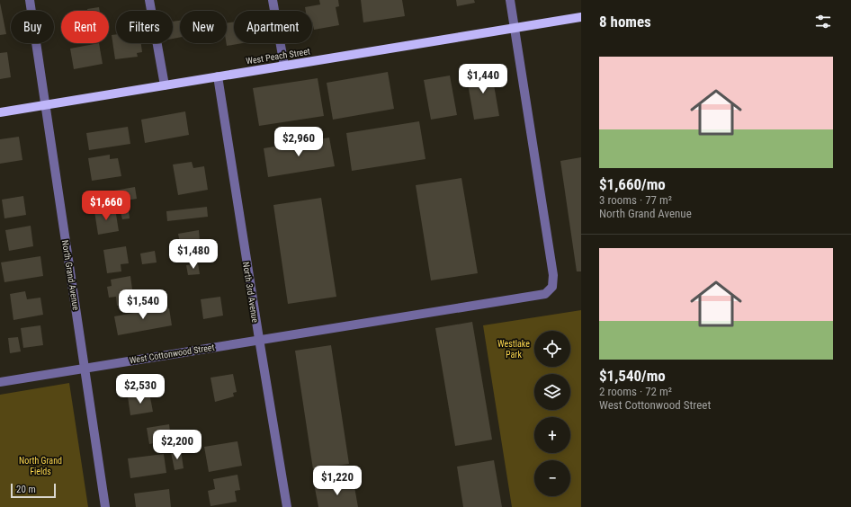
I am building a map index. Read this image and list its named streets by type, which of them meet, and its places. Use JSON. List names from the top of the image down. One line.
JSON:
{"streets":{"main road":["West Peach Street"],"street":["North Grand Avenue","North 3rd Avenue","West Cottonwood Street"]},"crossings":[["West Peach Street","North Grand Avenue"],["West Peach Street","North 3rd Avenue"],["West Peach Street","West Cottonwood Street"],["North Grand Avenue","West Cottonwood Street"],["North 3rd Avenue","West Cottonwood Street"]],"parks":["Westlake Park","North Grand Fields"],"scale_bar":"20 m","page":{"heading":"8 homes","chip":["Buy","Rent","Filters","New","Apartment"],"list":[{"name":"$1,660/mo","note":"3 rooms · 77 m² · North Grand Avenue"},{"name":"$1,540/mo","note":"2 rooms · 72 m² · West Cottonwood Street"}],"price":["$1,440","$2,960","$1,660","$1,480","$1,540","$2,530","$2,200","$1,220"],"map_buttons":["+","−"],"scale":"20 m"}}
